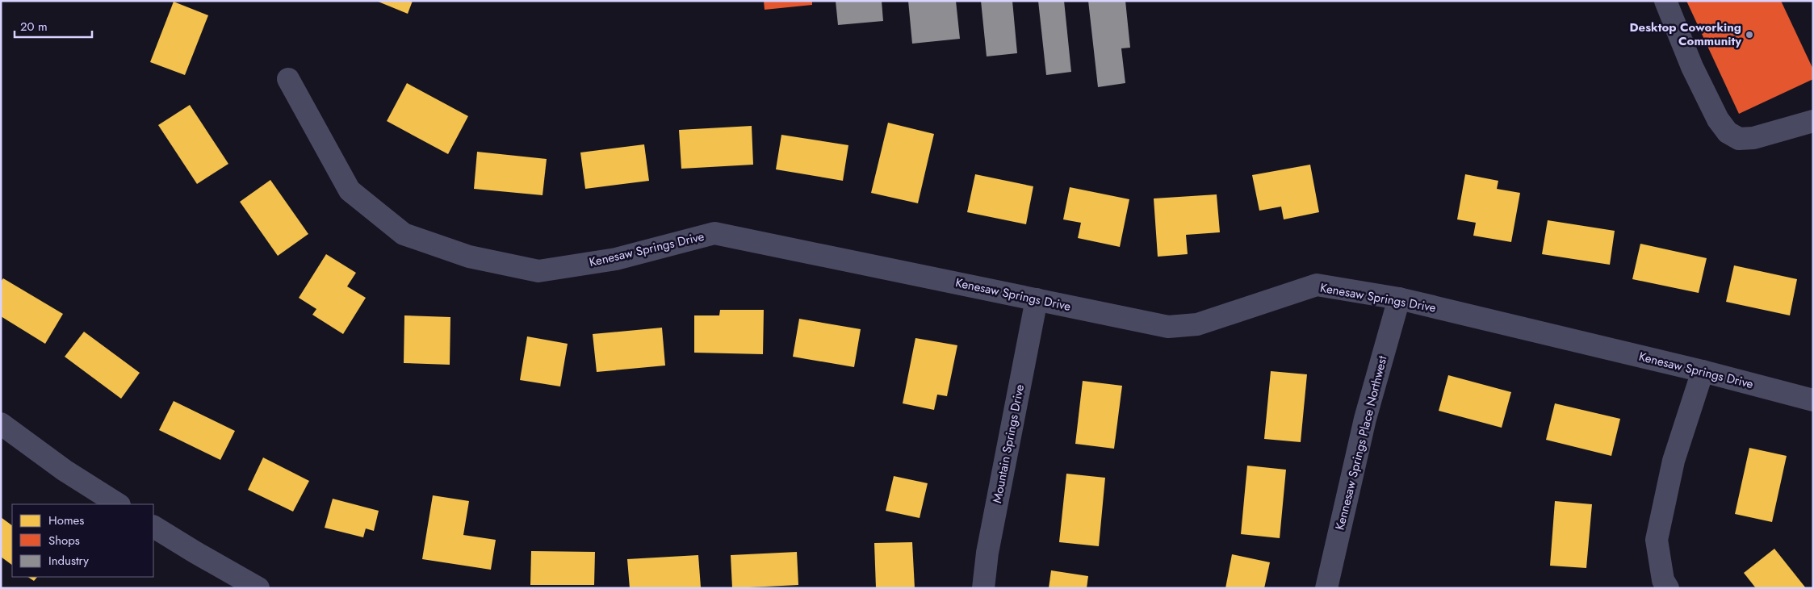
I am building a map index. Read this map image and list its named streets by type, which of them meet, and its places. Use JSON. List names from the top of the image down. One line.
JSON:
{"streets":{"street":["Kenesaw Springs Drive","Kennesaw Springs Place Northwest","Mountain Springs Drive"]},"crossings":[["Kenesaw Springs Drive","Kennesaw Springs Place Northwest"],["Kenesaw Springs Drive","Mountain Springs Drive"]],"places":["Desktop Coworking Community"],"legend":["Homes","Shops","Industry"],"scale_bar":"20 m"}
